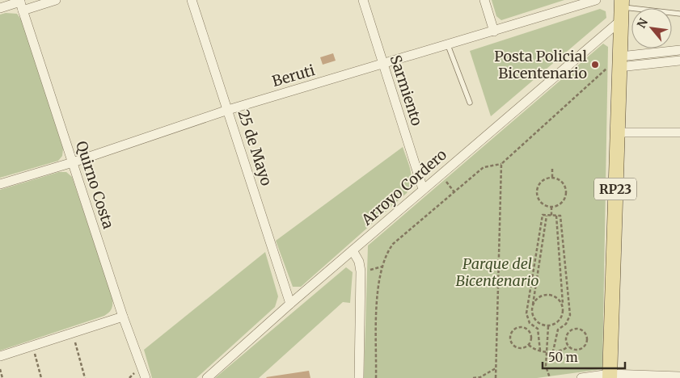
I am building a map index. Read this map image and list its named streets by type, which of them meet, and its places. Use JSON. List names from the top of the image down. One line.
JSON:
{"streets":{"main road":["RP23"],"street":["Beruti","Sarmiento","25 de Mayo","Quirno Costa","Arroyo Cordero"]},"crossings":[["Beruti","Sarmiento"],["Beruti","25 de Mayo"],["Beruti","Quirno Costa"],["Sarmiento","Arroyo Cordero"],["25 de Mayo","Arroyo Cordero"],["Arroyo Cordero","RP23"]],"parks":["Parque del Bicentenario"],"places":["Posta Policial Bicentenario"],"scale_bar":"50 m","north":"top left"}
